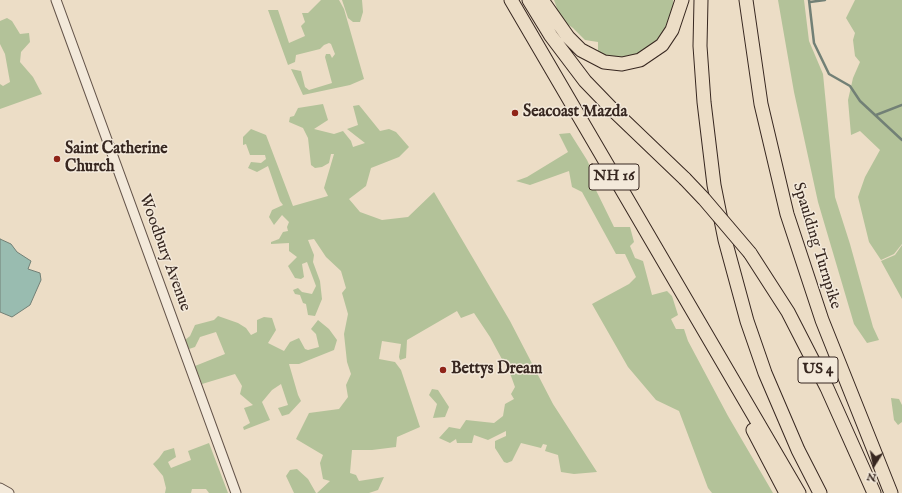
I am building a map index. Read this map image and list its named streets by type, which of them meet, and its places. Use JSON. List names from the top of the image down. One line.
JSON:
{"streets":{"highway":["NH 16","Spaulding Turnpike","US 4"],"street":["Woodbury Avenue"]},"places":["Seacoast Mazda","Saint Catherine Church","Bettys Dream"],"north":"bottom"}
